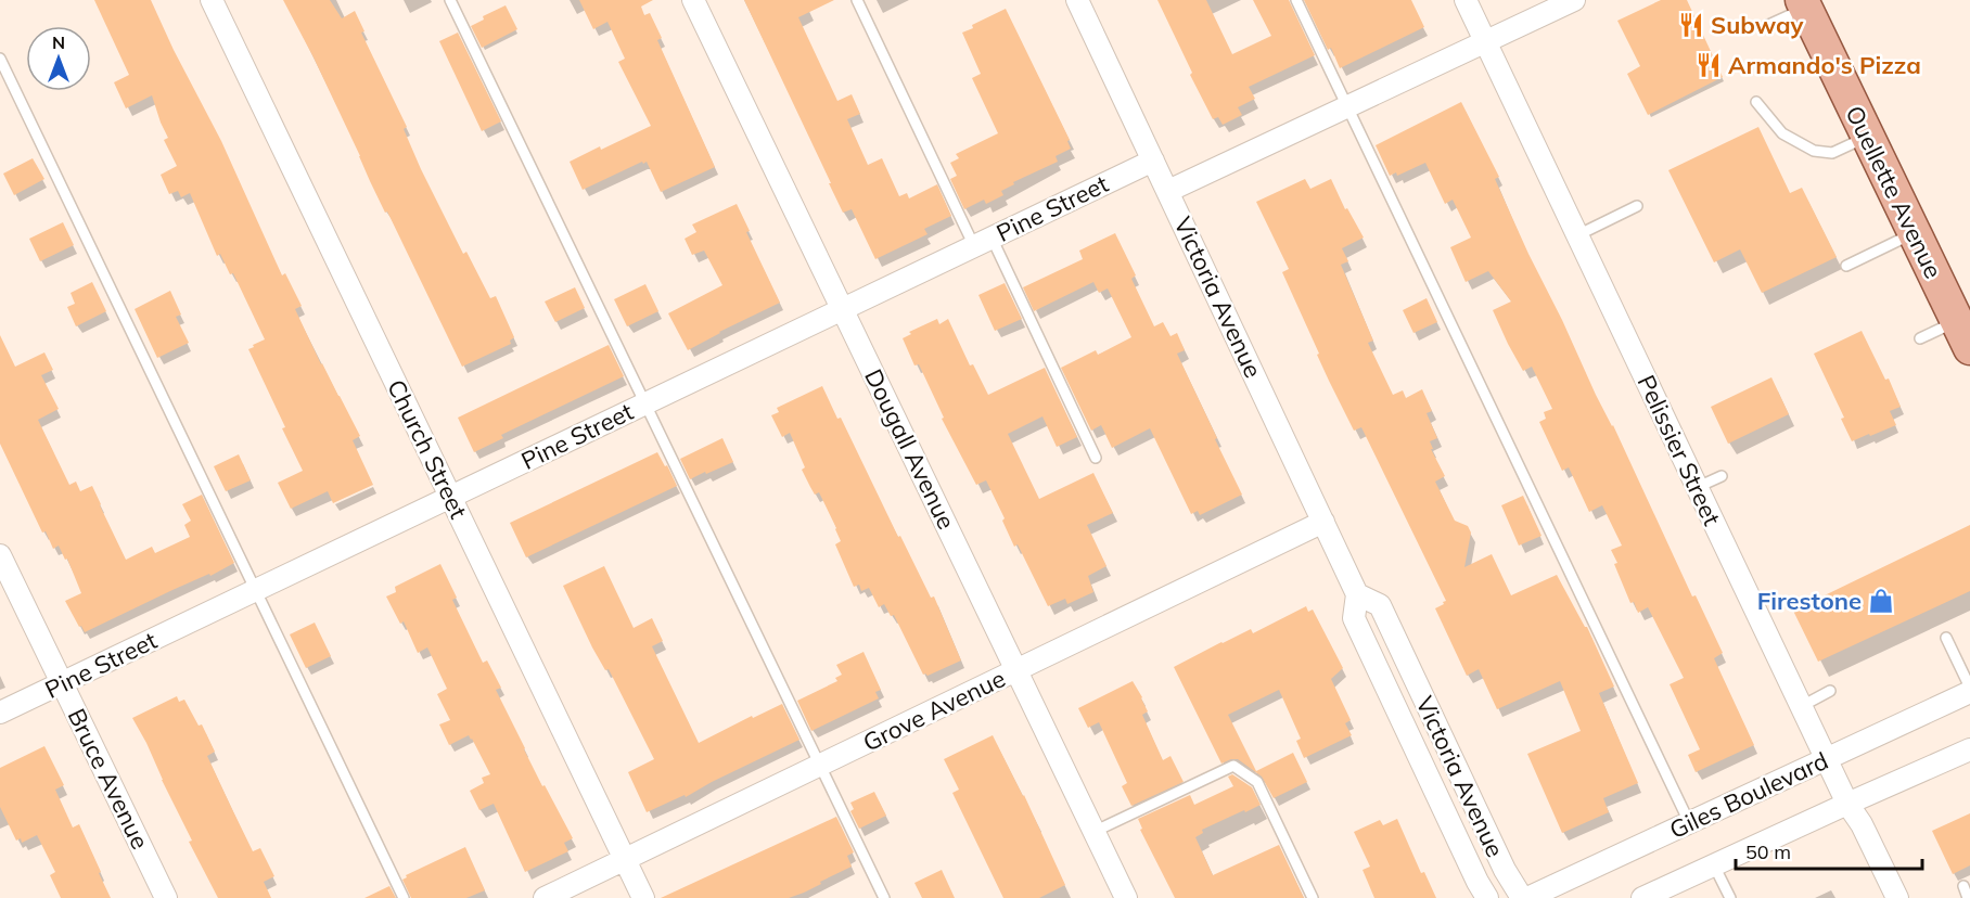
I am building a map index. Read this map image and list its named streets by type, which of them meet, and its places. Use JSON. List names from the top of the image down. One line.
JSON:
{"streets":{"main road":["Ouellette Avenue"],"street":["Pine Street","Victoria Avenue","Church Street","Dougall Avenue","Pelissier Street","Grove Avenue","Bruce Avenue","Giles Boulevard"]},"crossings":[["Pine Street","Victoria Avenue"],["Pine Street","Church Street"],["Pine Street","Dougall Avenue"],["Pine Street","Bruce Avenue"],["Victoria Avenue","Grove Avenue"],["Victoria Avenue","Giles Boulevard"],["Church Street","Grove Avenue"],["Dougall Avenue","Grove Avenue"],["Pelissier Street","Giles Boulevard"]],"places":{"restaurant":["Subway","Armando's Pizza"],"shop":["Firestone"]},"scale_bar":"50 m","north":"top"}
